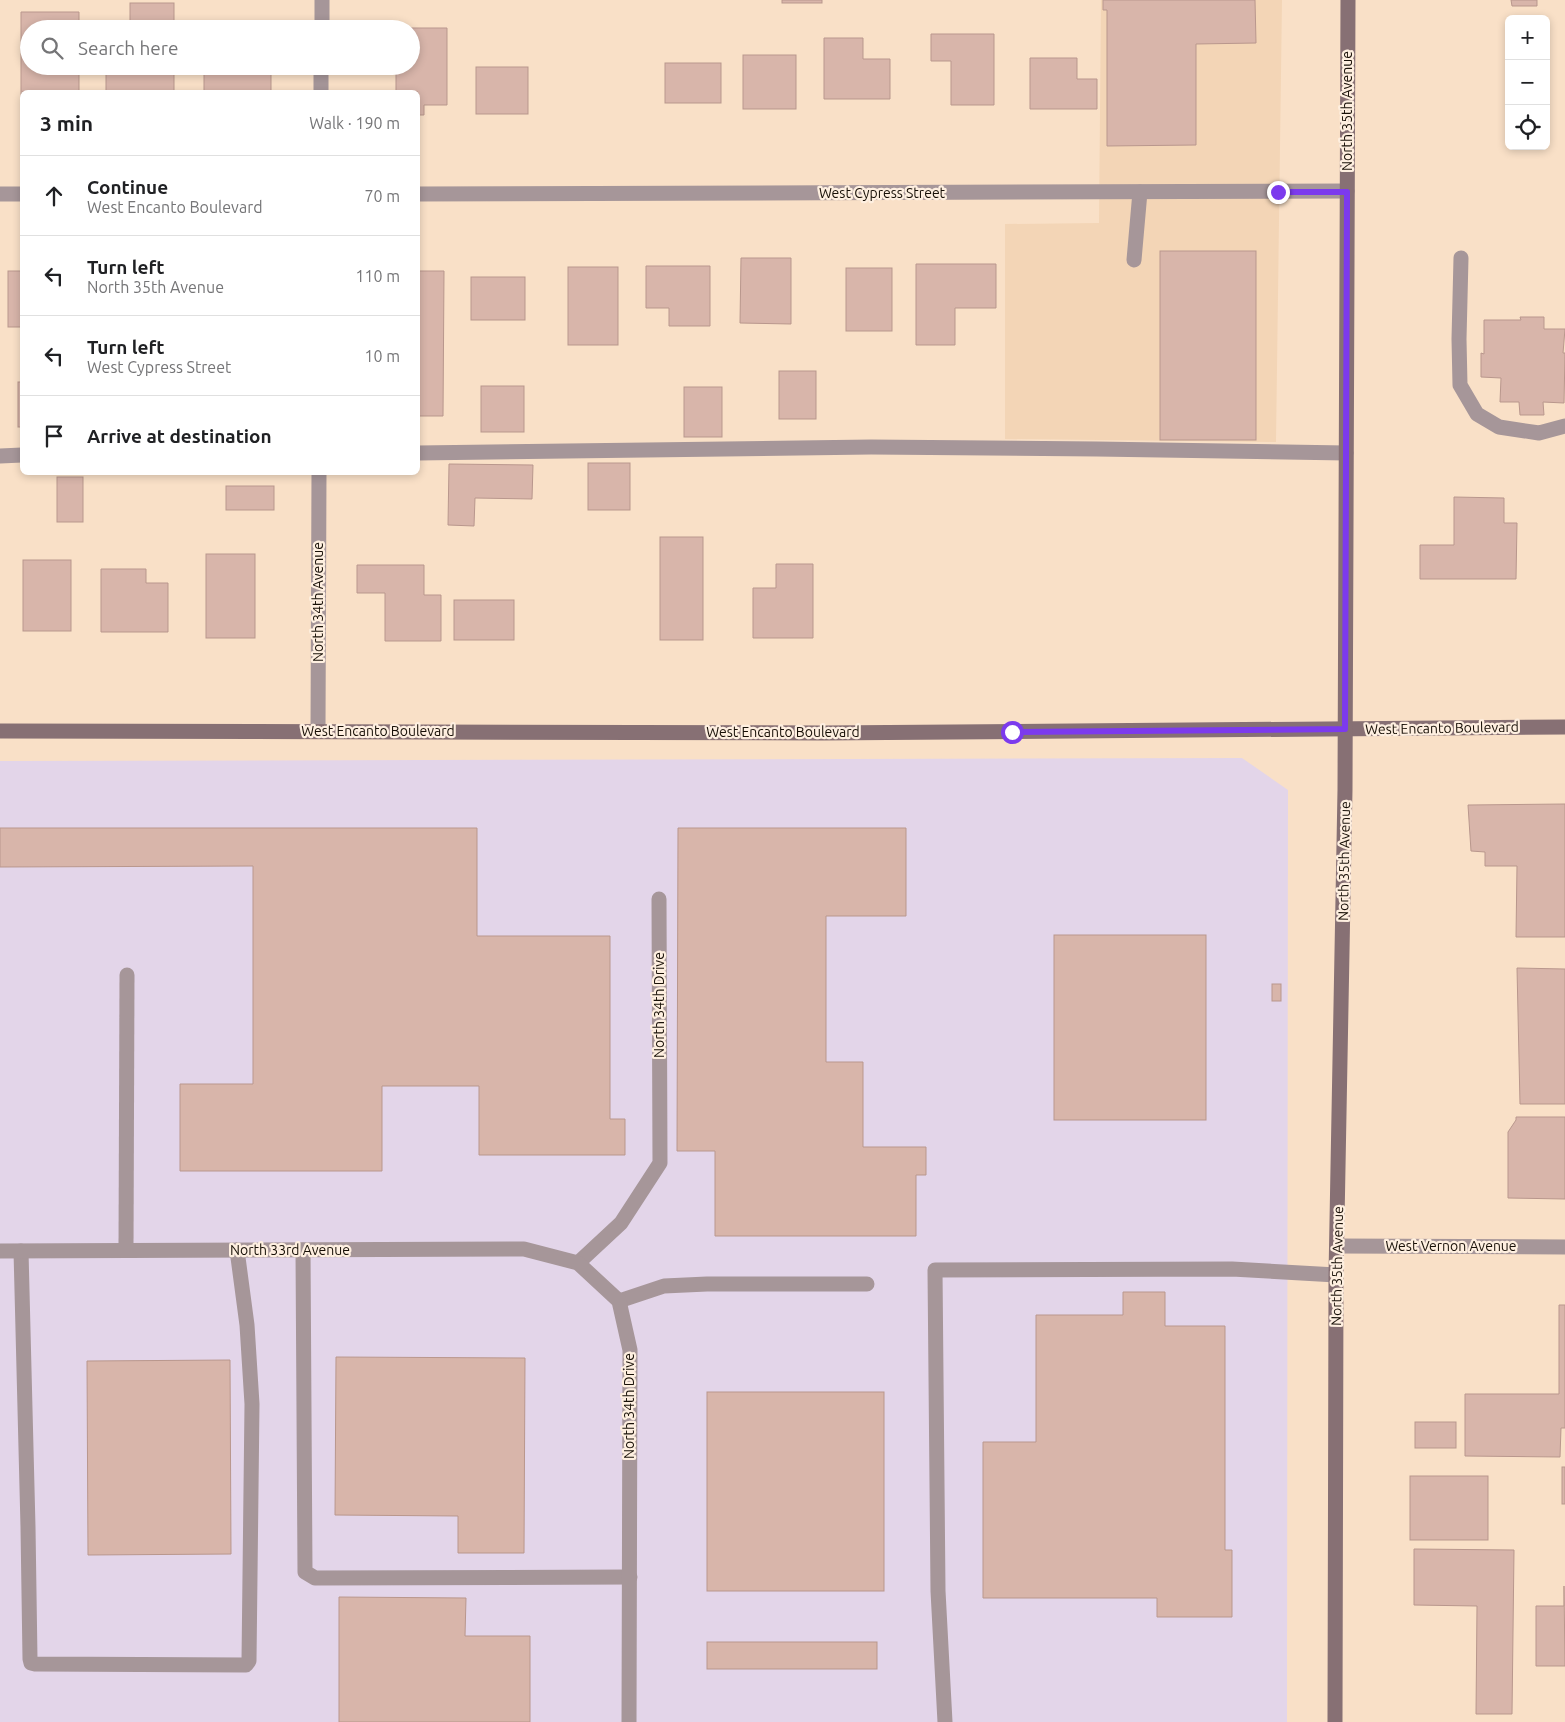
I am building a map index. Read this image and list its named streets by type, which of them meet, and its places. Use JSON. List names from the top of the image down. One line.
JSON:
{"streets":{"main road":["North 35th Avenue","West Encanto Boulevard"],"street":["West Cypress Street","North 34th Avenue","North 34th Drive","West Vernon Avenue","North 33rd Avenue"]},"crossings":[["North 35th Avenue","West Cypress Street"],["North 35th Avenue","West Encanto Boulevard"],["North 35th Avenue","West Vernon Avenue"],["North 34th Avenue","West Encanto Boulevard"],["North 34th Drive","North 33rd Avenue"]],"page":{"map_buttons":["+","−"],"search":"Search here","heading":["3 min","Walk · 190 m"],"list":[["Continue","West Encanto Boulevard","70 m"],["Turn left","North 35th Avenue","110 m"],["Turn left","West Cypress Street","10 m"],"Arrive at destination"]}}
